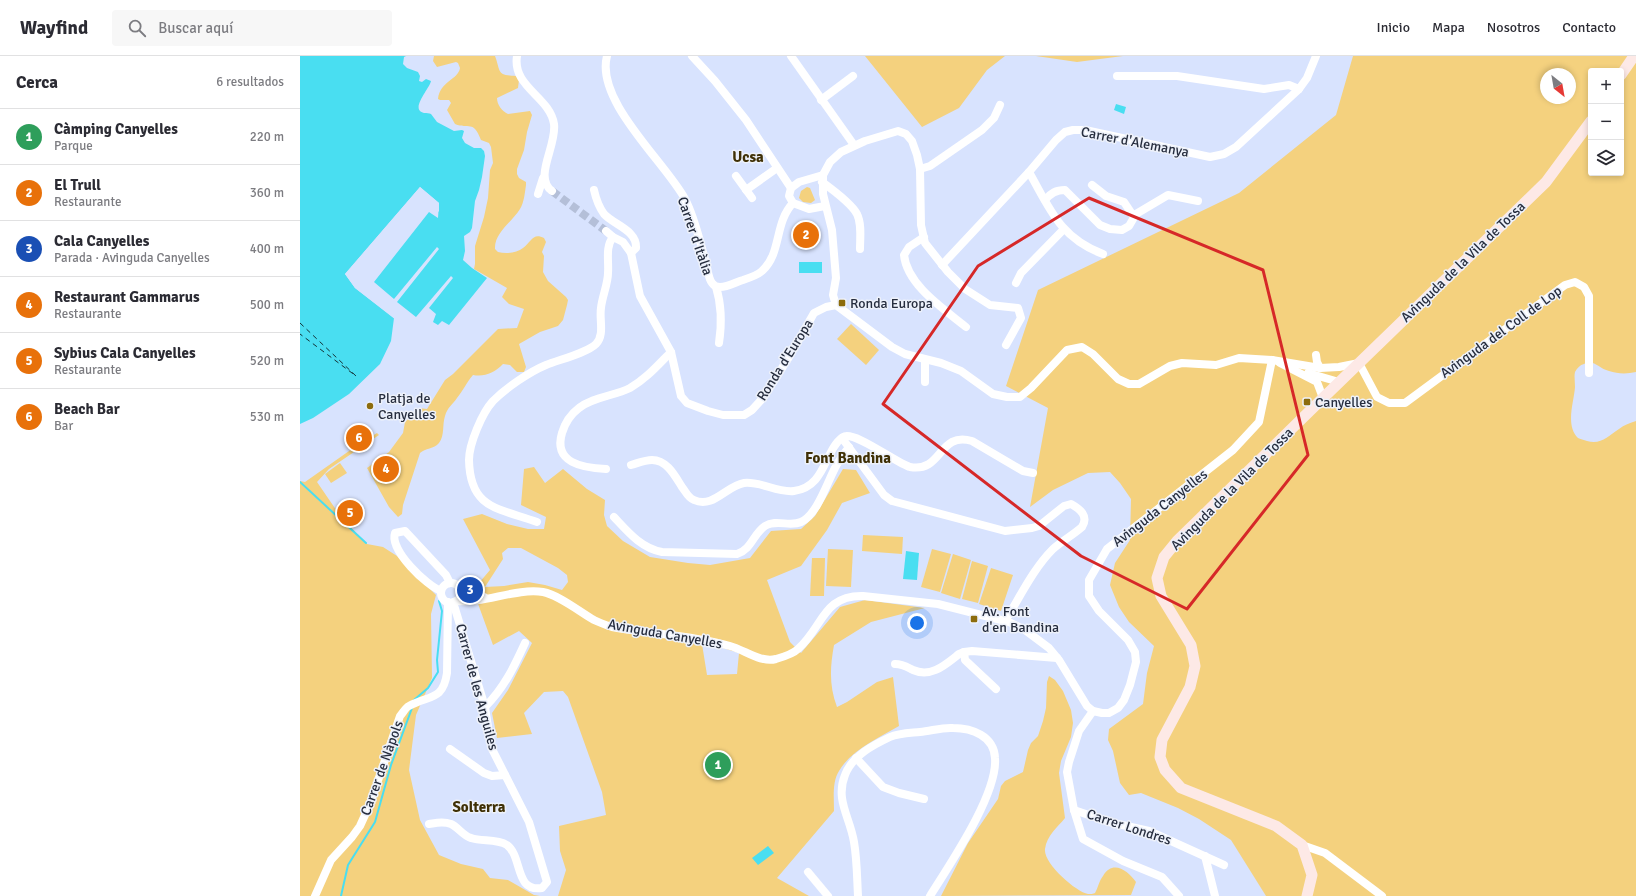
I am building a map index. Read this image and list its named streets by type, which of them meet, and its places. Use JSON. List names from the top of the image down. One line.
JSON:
{"streets":{"main road":["Avinguda de la Vila de Tossa"],"street":["Carrer d'Alemanya","Carrer d'Itàlia","Avinguda del Coll de Lop","Ronda d'Europa","Avinguda Canyelles","Carrer de les Anguiles","Carrer de Nàpols","Carrer Londres"]},"crossings":[["Avinguda de la Vila de Tossa","Avinguda del Coll de Lop"],["Avinguda Canyelles","Carrer de les Anguiles"],["Avinguda Canyelles","Carrer de Nàpols"],["Carrer de les Anguiles","Carrer de Nàpols"]],"districts":["Ucsa","Font Bandina","Solterra"],"places":{"transit":["Ronda Europa","Canyelles","Av. Font d'en Bandina"],"other":["Platja de Canyelles"]},"north":"bottom right","page":{"header":"Wayfind","search":"Buscar aquí","nav":["Inicio","Mapa","Nosotros","Contacto"],"heading":["Cerca","6 resultados"],"map_buttons":["+","−"],"list":[{"mark":"1","name":"Càmping Canyelles","note":"Parque","value":"220 m"},{"mark":"2","name":"El Trull","note":"Restaurante","value":"360 m"},{"mark":"3","name":"Cala Canyelles","note":"Parada · Avinguda Canyelles","value":"400 m"},{"mark":"4","name":"Restaurant Gammarus","note":"Restaurante","value":"500 m"},{"mark":"5","name":"Sybius Cala Canyelles","note":"Restaurante","value":"520 m"},{"mark":"6","name":"Beach Bar","note":"Bar","value":"530 m"}],"pins":["2","6","4","5","3","1"]}}
